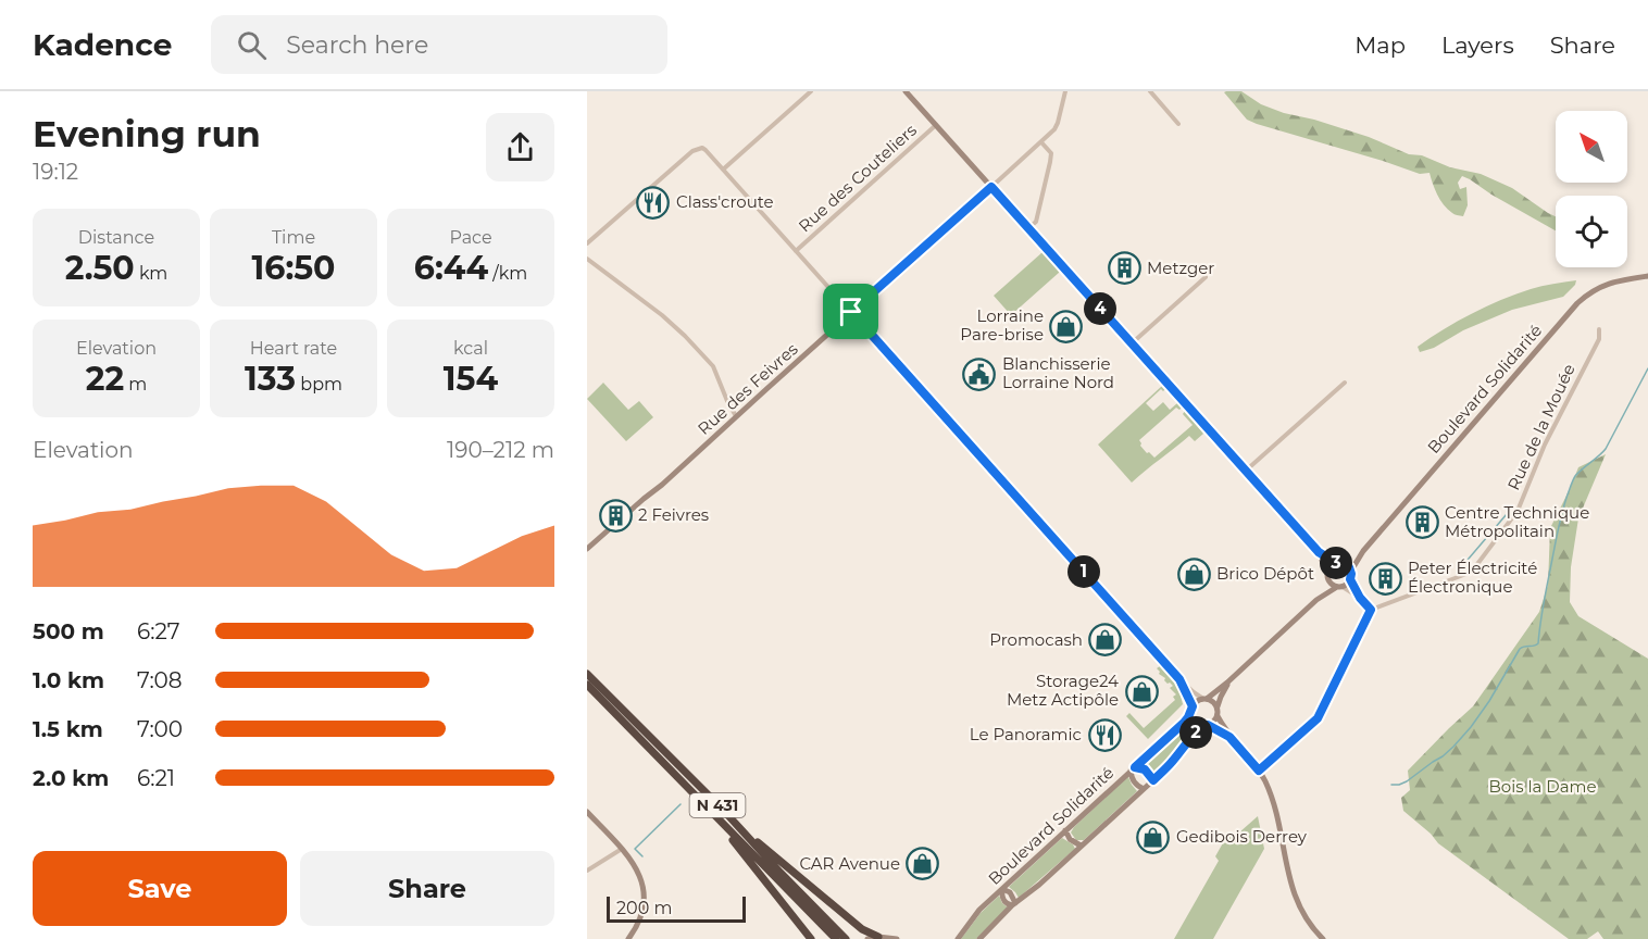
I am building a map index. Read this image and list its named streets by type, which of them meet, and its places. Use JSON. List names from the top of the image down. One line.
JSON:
{"streets":{"highway":["N 431"],"street":["Rue des Couteliers","Rue des Feivres","Boulevard Solidarité","Rue de la Mouée"]},"parks":["Bois la Dame"],"places":{"restaurant":["Class'croute","Le Panoramic"],"building":["Metzger","2 Feivres","Centre Technique Métropolitain","Peter Électricité Électronique"],"shop":["Lorraine Pare-brise","Brico Dépôt","Promocash","Storage24 Metz Actipôle","Gedibois Derrey","CAR Avenue"],"public building":["Blanchisserie Lorraine Nord"]},"scale_bar":"200 m","north":"top left","page":{"header":"Kadence","search":"Search here","nav":["Map","Layers","Share"],"heading":["Evening run","19:12"],"stats":[["Distance","2.50 km"],["Time","16:50"],["Pace","6:44 /km"],["Elevation","22 m"],["Heart rate","133 bpm"],["kcal","154"]],"pins":["4","3","1","2"],"chart":["Elevation","190–212 m"],"list":[{"name":"500 m","note":"6:27"},{"name":"1.0 km","note":"7:08"},{"name":"1.5 km","note":"7:00"},{"name":"2.0 km","note":"6:21"}],"buttons":["Save","Share"],"scale":"200 m"}}
